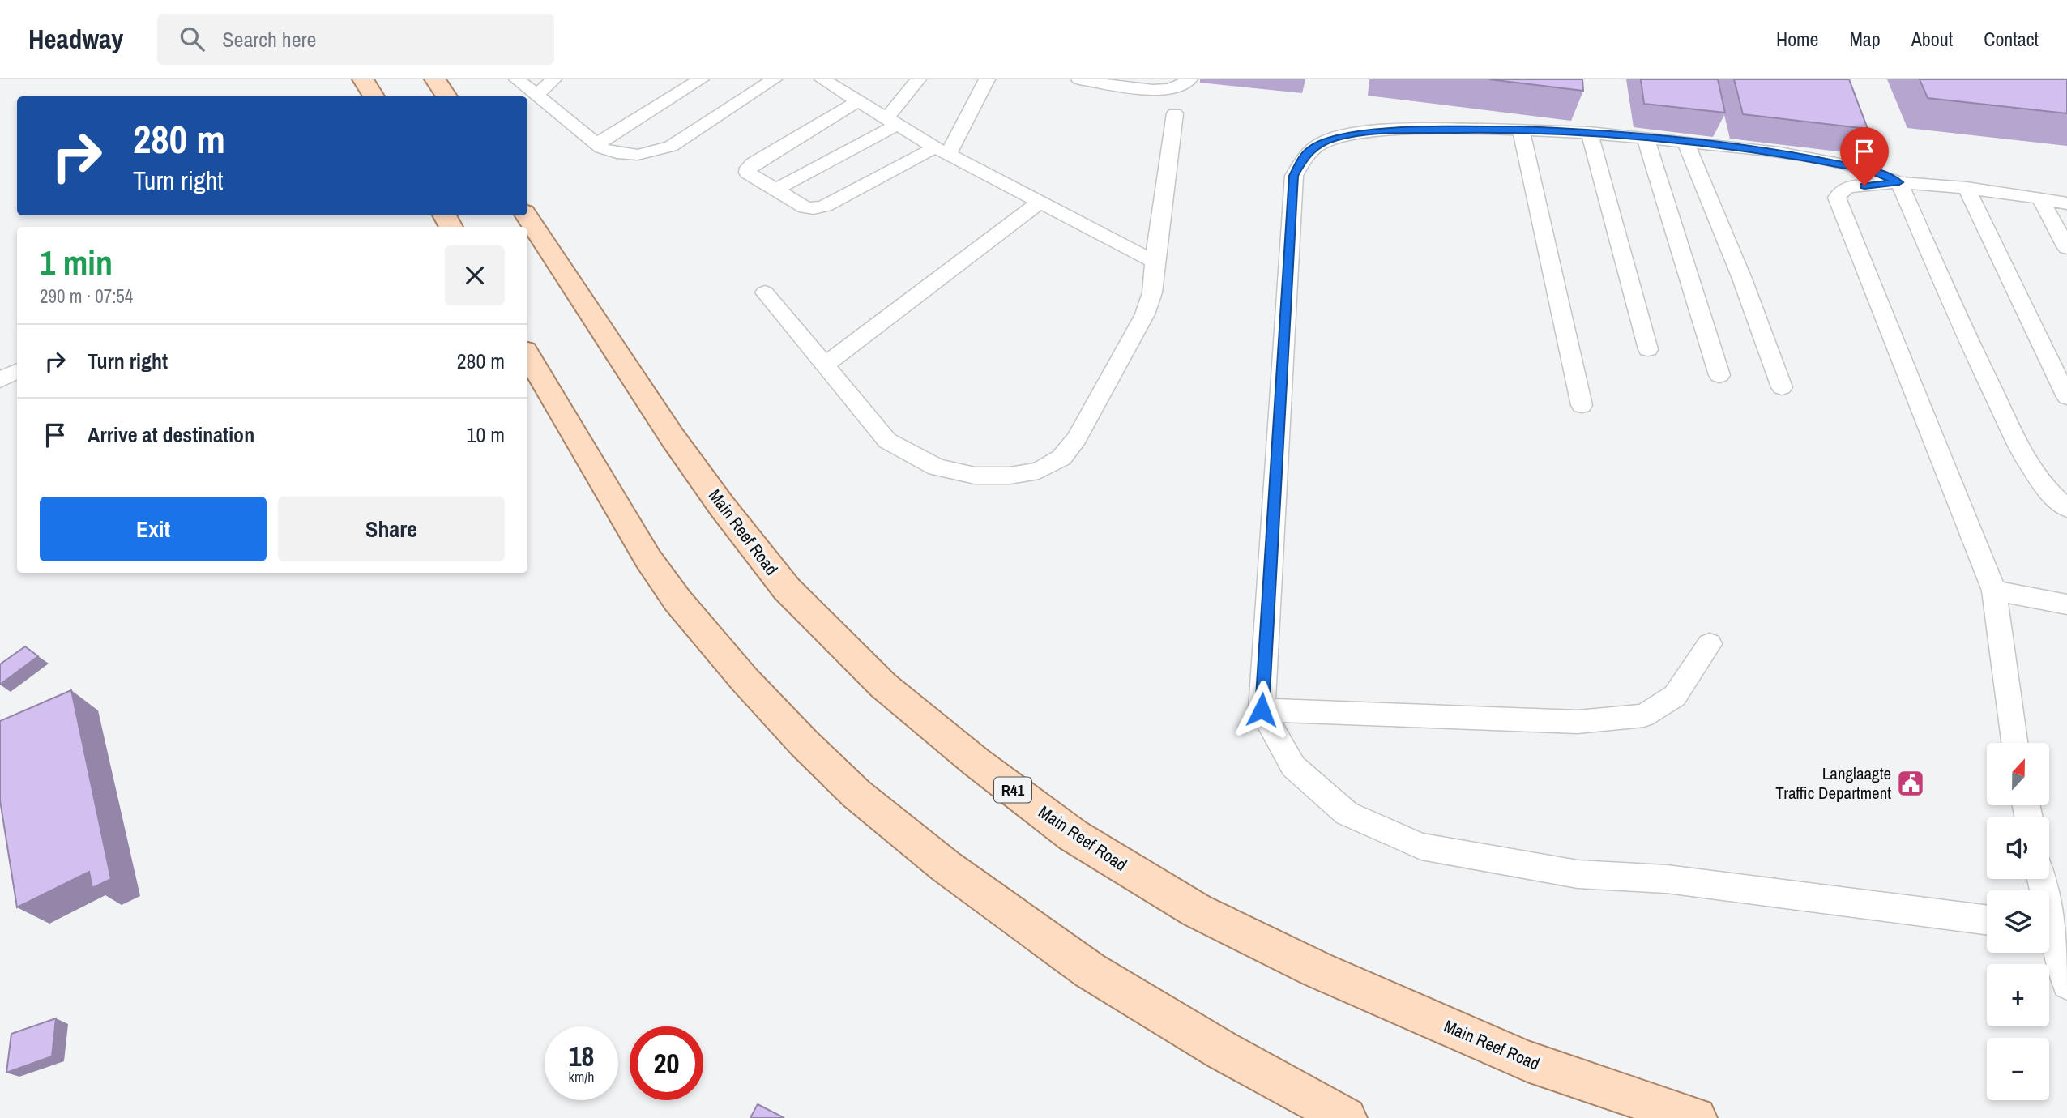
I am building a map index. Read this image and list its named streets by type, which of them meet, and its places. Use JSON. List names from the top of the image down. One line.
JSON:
{"streets":{"main road":["Main Reef Road","R41"]},"places":{"public building":["Langlaagte Traffic Department"]},"north":"top","page":{"header":"Headway","search":"Search here","nav":["Home","Map","About","Contact"],"turn":["280 m","Turn right"],"heading":["1 min","290 m · 07:54"],"list":[{"name":"Turn right","value":"280 m"},{"name":"Arrive at destination","value":"10 m"}],"buttons":["Exit","Share"],"map_buttons":["+","−"],"speed":"18 km/h","limit":"20"}}
